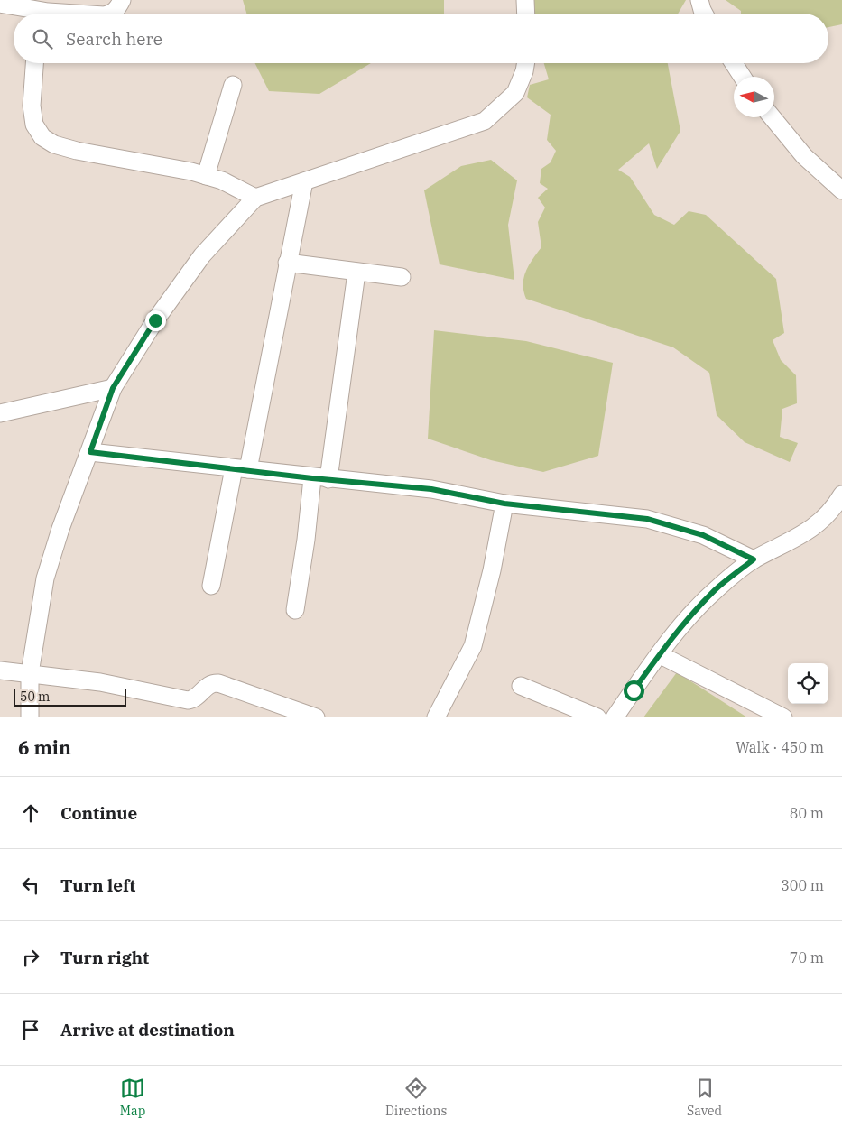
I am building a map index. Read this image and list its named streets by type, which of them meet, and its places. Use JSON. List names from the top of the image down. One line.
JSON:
{"scale_bar":"50 m","north":"left","page":{"search":"Search here","scale":"50 m","heading":["6 min","Walk · 450 m"],"list":[["Continue","80 m"],["Turn left","300 m"],["Turn right","70 m"],"Arrive at destination"],"nav":["Map","Directions","Saved"]}}
